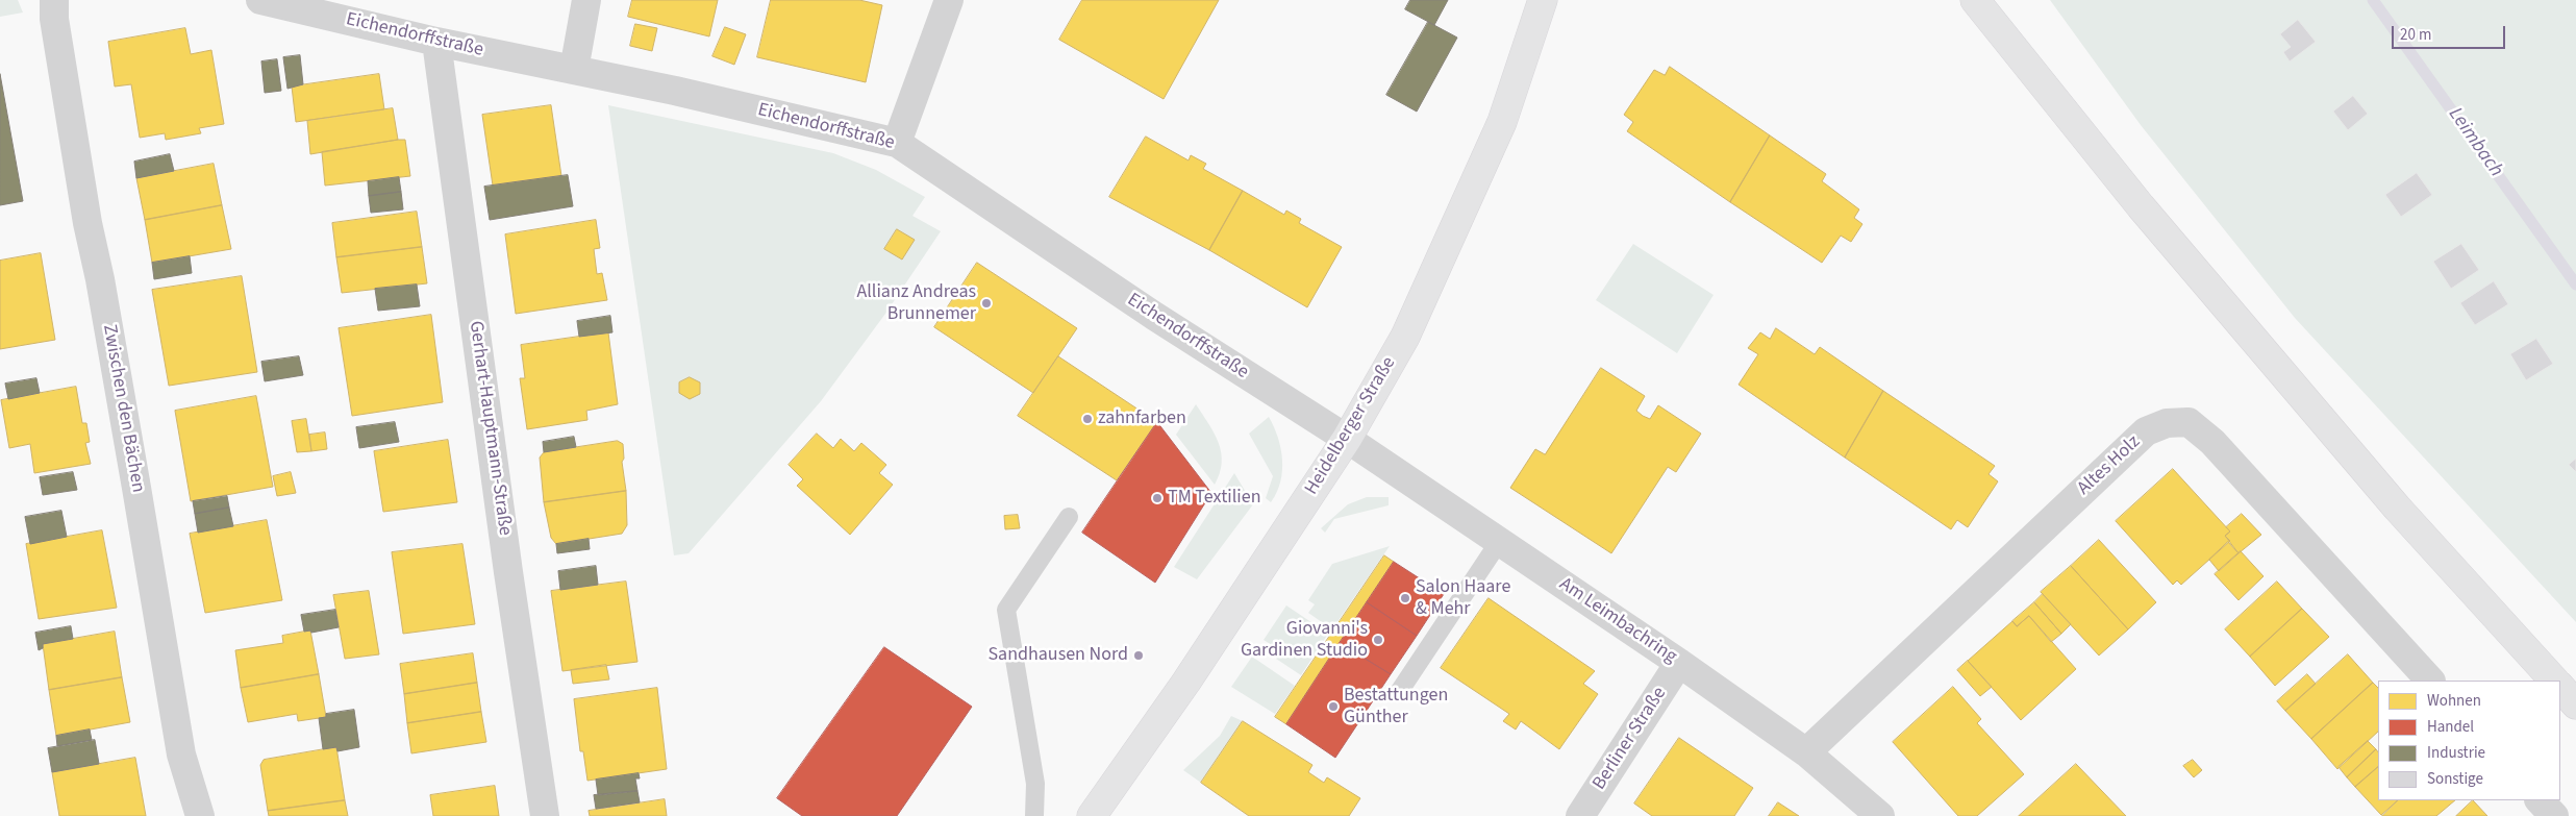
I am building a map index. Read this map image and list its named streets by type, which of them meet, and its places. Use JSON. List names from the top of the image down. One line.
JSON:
{"streets":{"street":["Eichendorffstraße","Zwischen den Bächen","Heidelberger Straße","Gerhart-Hauptmann-Straße","Altes Holz","Am Leimbachring","Berliner Straße"]},"crossings":[["Eichendorffstraße","Heidelberger Straße"],["Eichendorffstraße","Gerhart-Hauptmann-Straße"],["Eichendorffstraße","Am Leimbachring"],["Heidelberger Straße","Am Leimbachring"],["Altes Holz","Am Leimbachring"],["Am Leimbachring","Berliner Straße"]],"water":["Leimbach"],"places":["Allianz Andreas Brunnemer","zahnfarben","TM Textilien","Salon Haare & Mehr","Giovanni's Gardinen Studio","Sandhausen Nord","Bestattungen Günther"],"legend":["Wohnen","Handel","Industrie","Sonstige"],"scale_bar":"20 m"}
